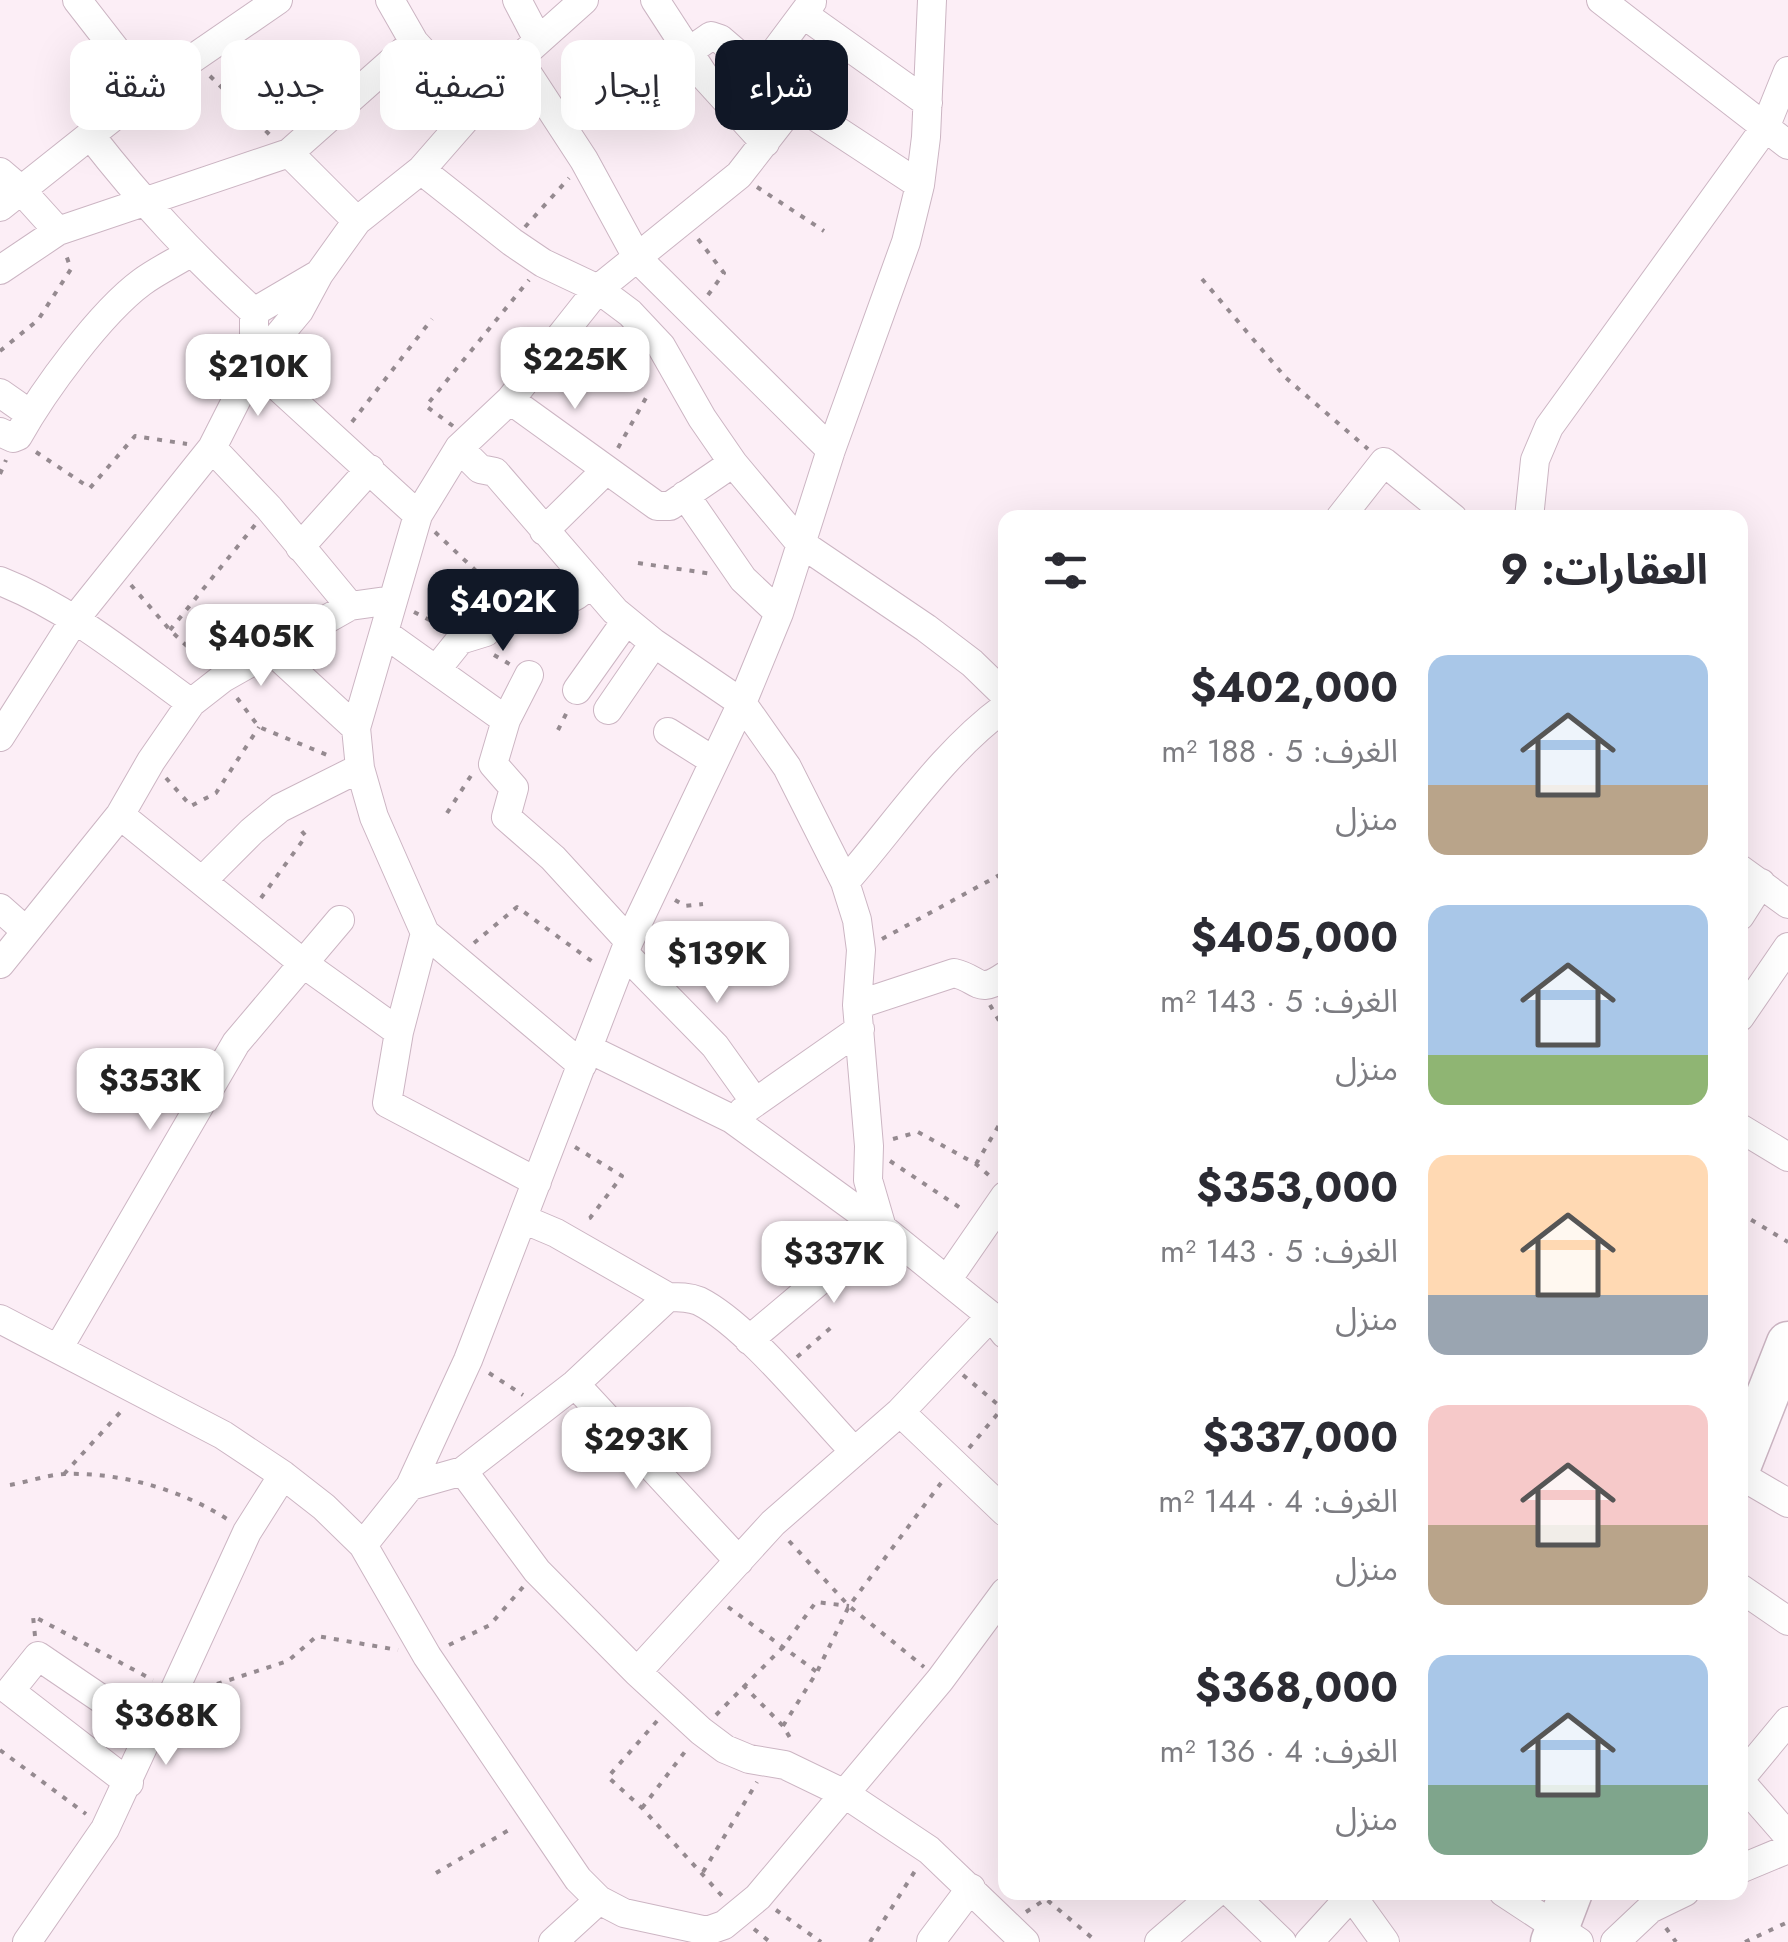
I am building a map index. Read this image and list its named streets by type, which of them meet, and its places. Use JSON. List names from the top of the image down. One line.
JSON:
{"page":{"chip":["شراء","إيجار","تصفية","جديد","شقة"],"price":["$225K","$210K","$402K","$405K","$139K","$353K","$337K","$293K","$368K"],"heading":"العقارات: 9","list":[{"name":"$402,000","note":"الغرف: 5 · 188 m² · منزل"},{"name":"$405,000","note":"الغرف: 5 · 143 m² · منزل"},{"name":"$353,000","note":"الغرف: 5 · 143 m² · منزل"},{"name":"$337,000","note":"الغرف: 4 · 144 m² · منزل"},{"name":"$368,000","note":"الغرف: 4 · 136 m² · منزل"}]}}
